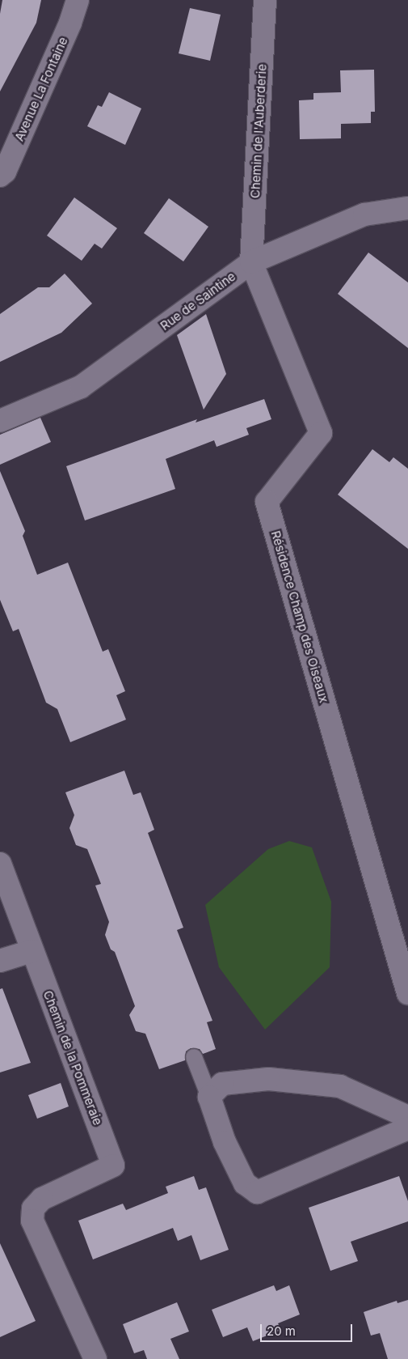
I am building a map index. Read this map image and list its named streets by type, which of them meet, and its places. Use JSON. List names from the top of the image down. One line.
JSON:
{"streets":{"street":["Avenue La Fontaine","Chemin de l'Auberderie","Rue de Saintine","Résidence Champ des Oiseaux","Chemin de la Pommeraie"]},"crossings":[["Chemin de l'Auberderie","Rue de Saintine"],["Chemin de l'Auberderie","Résidence Champ des Oiseaux"],["Rue de Saintine","Résidence Champ des Oiseaux"]],"scale_bar":"20 m"}
